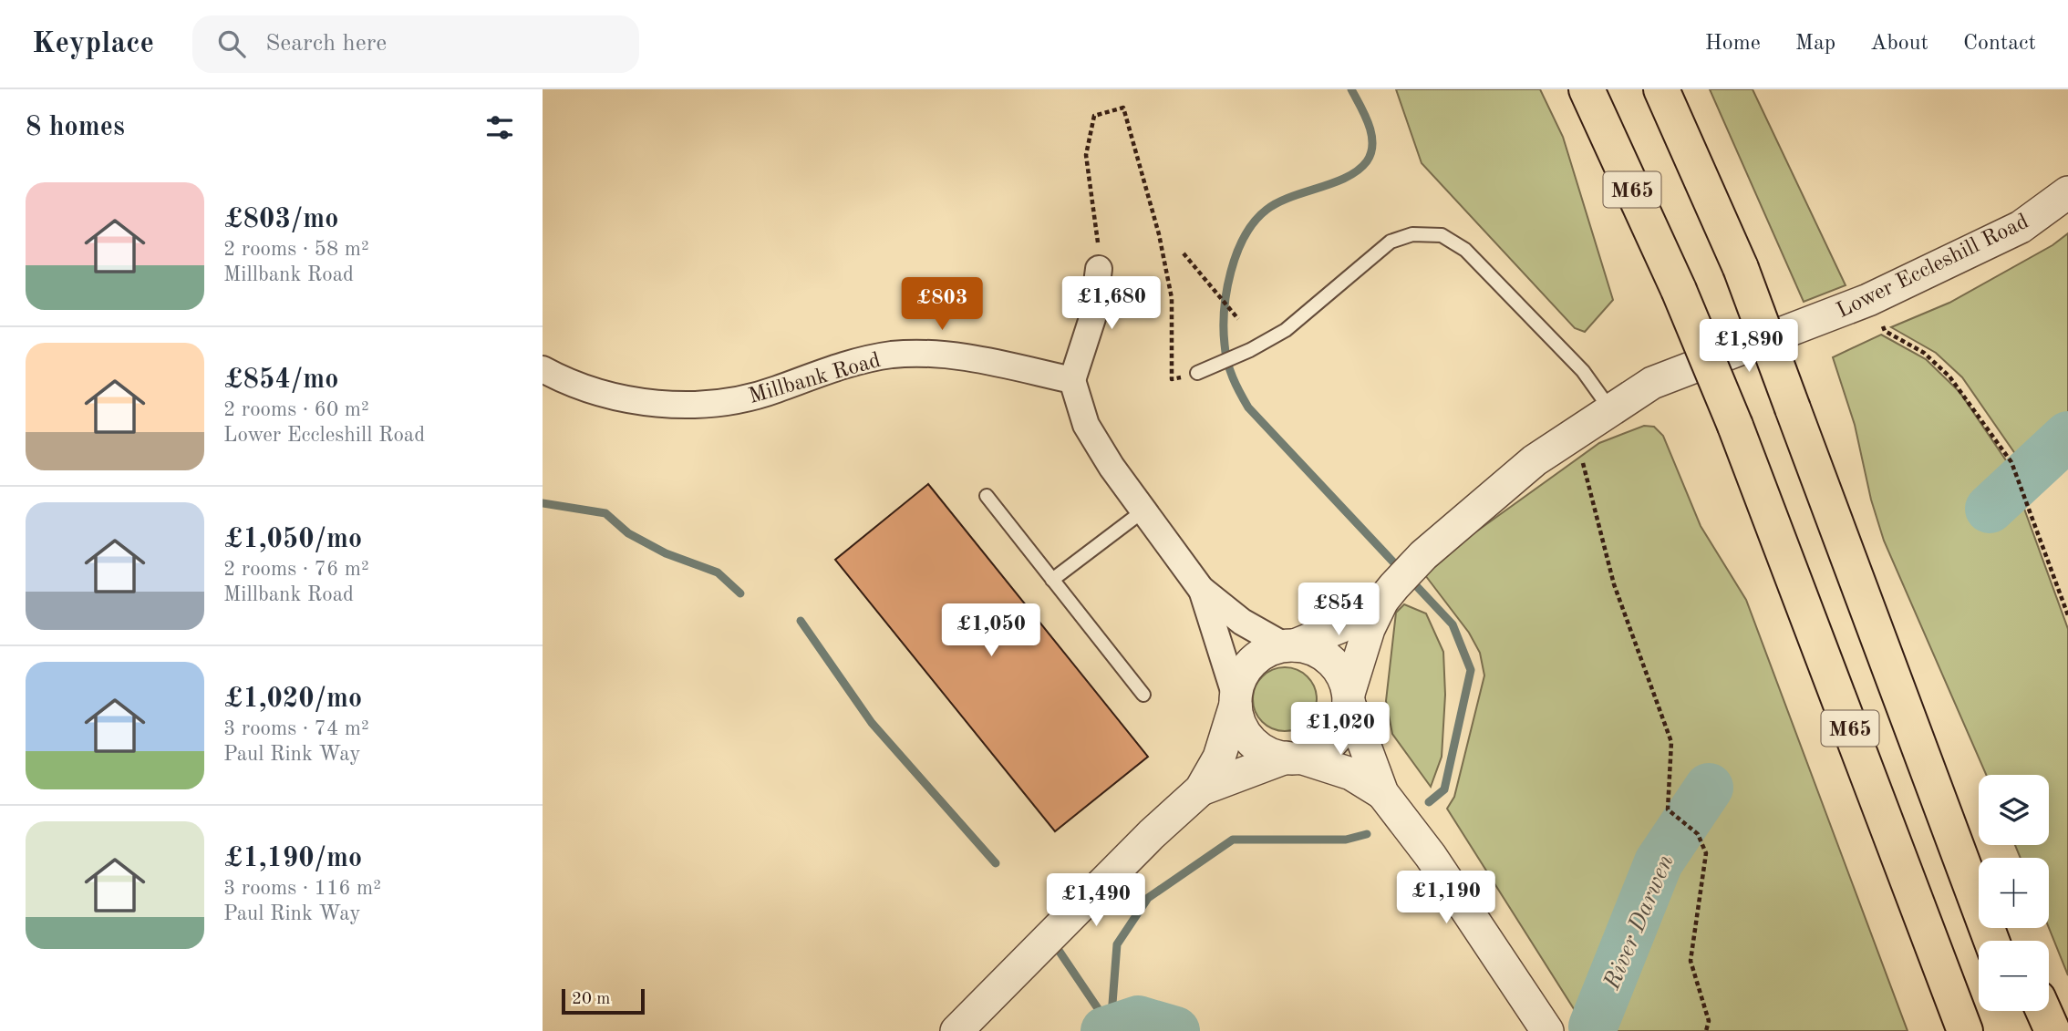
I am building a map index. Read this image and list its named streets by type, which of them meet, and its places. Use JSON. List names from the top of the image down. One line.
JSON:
{"streets":{"highway":["M65"],"street":["Lower Eccleshill Road","Millbank Road"]},"water":["River Darwen"],"scale_bar":"20 m","page":{"header":"Keyplace","search":"Search here","nav":["Home","Map","About","Contact"],"heading":"8 homes","list":[{"name":"£803/mo","note":"2 rooms · 58 m² · Millbank Road"},{"name":"£854/mo","note":"2 rooms · 60 m² · Lower Eccleshill Road"},{"name":"£1,050/mo","note":"2 rooms · 76 m² · Millbank Road"},{"name":"£1,020/mo","note":"3 rooms · 74 m² · Paul Rink Way"},{"name":"£1,190/mo","note":"3 rooms · 116 m² · Paul Rink Way"}],"price":["£1,680","£803","£1,890","£854","£1,050","£1,020","£1,190","£1,490"],"map_buttons":["+","−"],"scale":"20 m"}}
